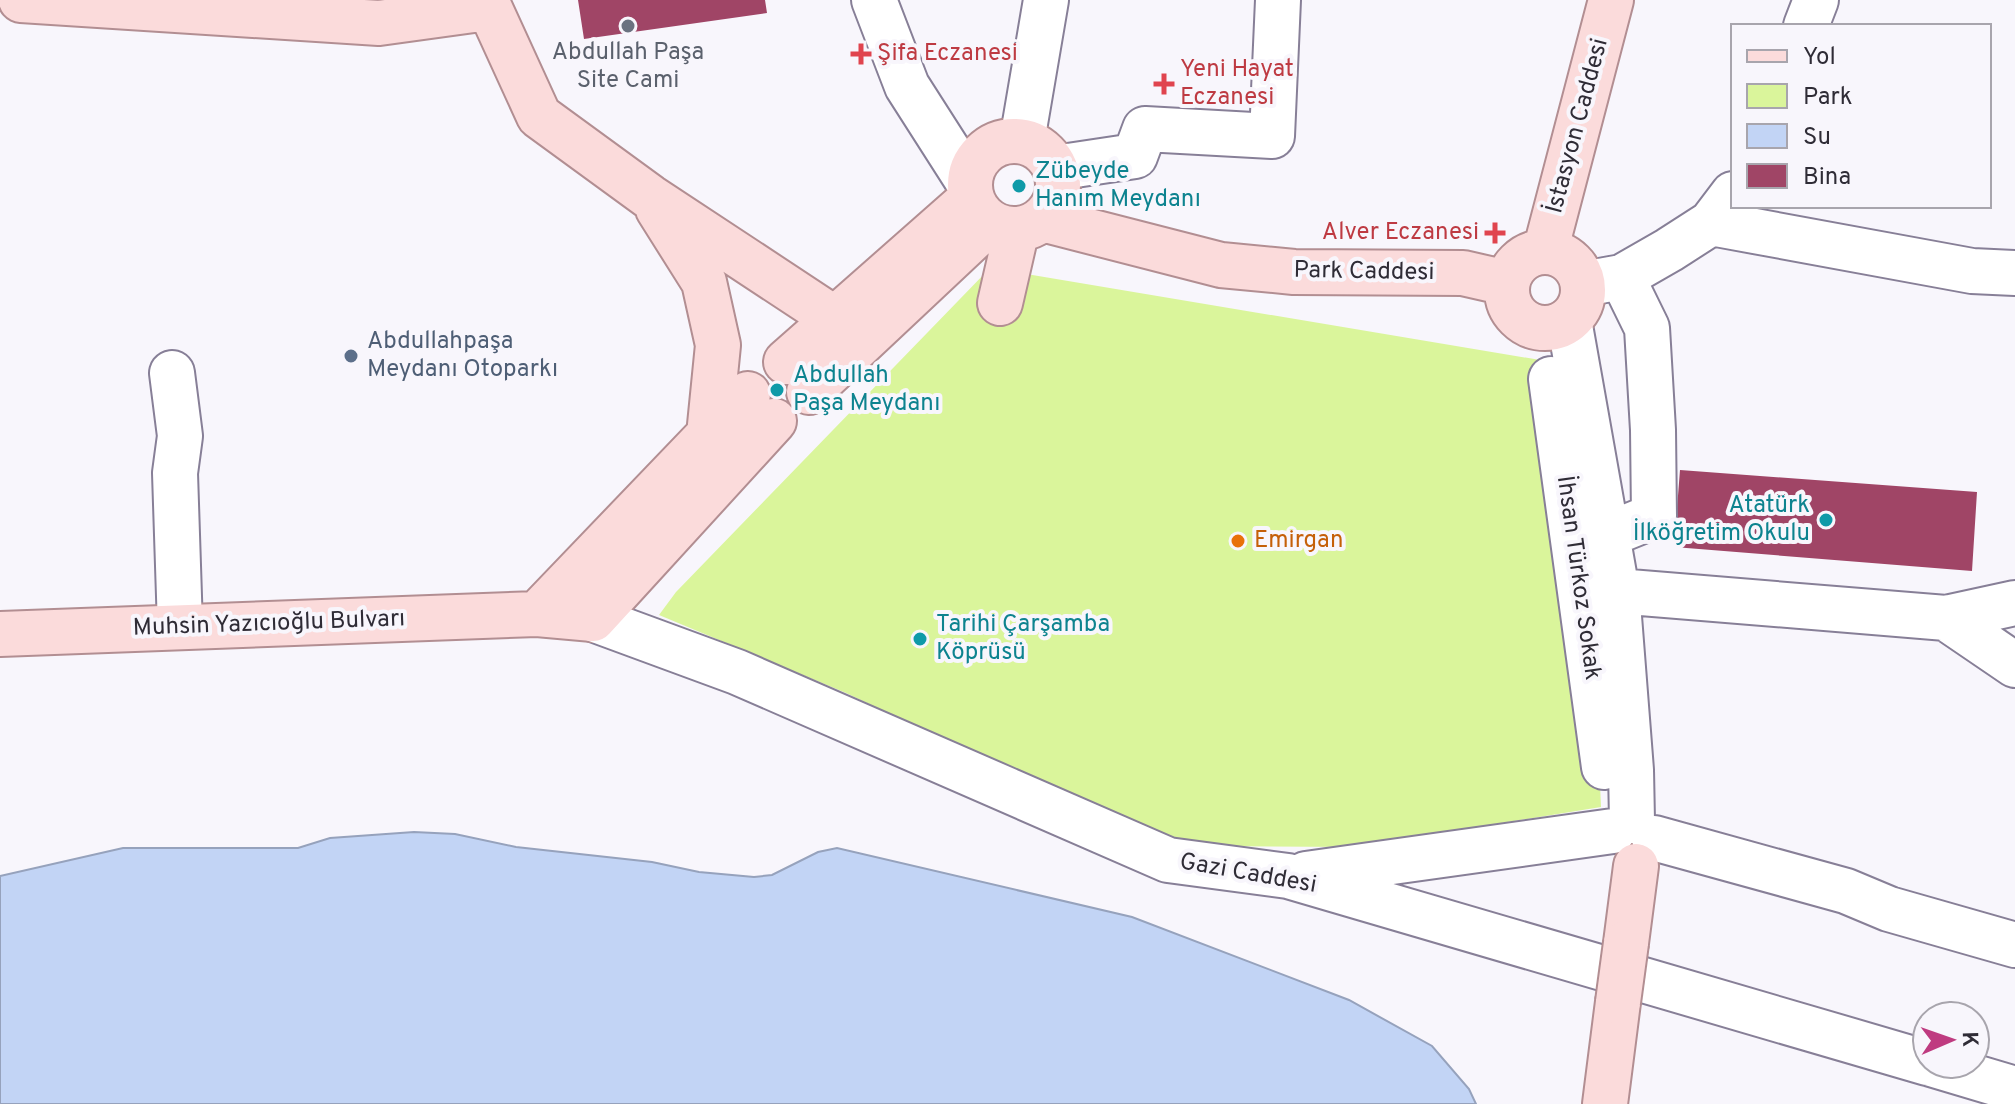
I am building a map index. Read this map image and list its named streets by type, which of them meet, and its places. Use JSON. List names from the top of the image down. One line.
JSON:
{"streets":{"main road":["İstasyon Caddesi","Park Caddesi","Muhsin Yazıcıoğlu Bulvarı"],"street":["İhsan Türkoz Sokak","Gazi Caddesi"]},"crossings":[["İstasyon Caddesi","Park Caddesi"],["İstasyon Caddesi","İhsan Türkoz Sokak"],["Park Caddesi","İhsan Türkoz Sokak"],["Muhsin Yazıcıoğlu Bulvarı","Gazi Caddesi"]],"places":{"other":["Abdullah Paşa Site Cami","Zübeyde Hanım Meydanı","Abdullahpaşa Meydanı Otoparkı","Abdullah Paşa Meydanı","Atatürk İlköğretim Okulu","Emirgan","Tarihi Çarşamba Köprüsü"],"health":["Şifa Eczanesi","Yeni Hayat Eczanesi","Alver Eczanesi"]},"legend":["Yol","Park","Su","Bina"],"north":"right"}
